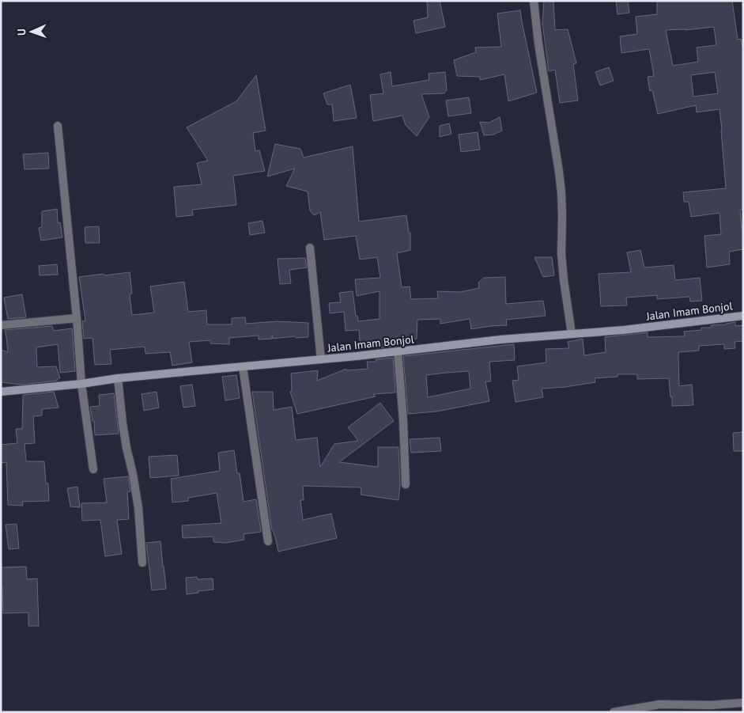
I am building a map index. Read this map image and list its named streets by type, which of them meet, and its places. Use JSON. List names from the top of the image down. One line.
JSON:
{"streets":{"main road":["Jalan Imam Bonjol"]},"north":"left"}
